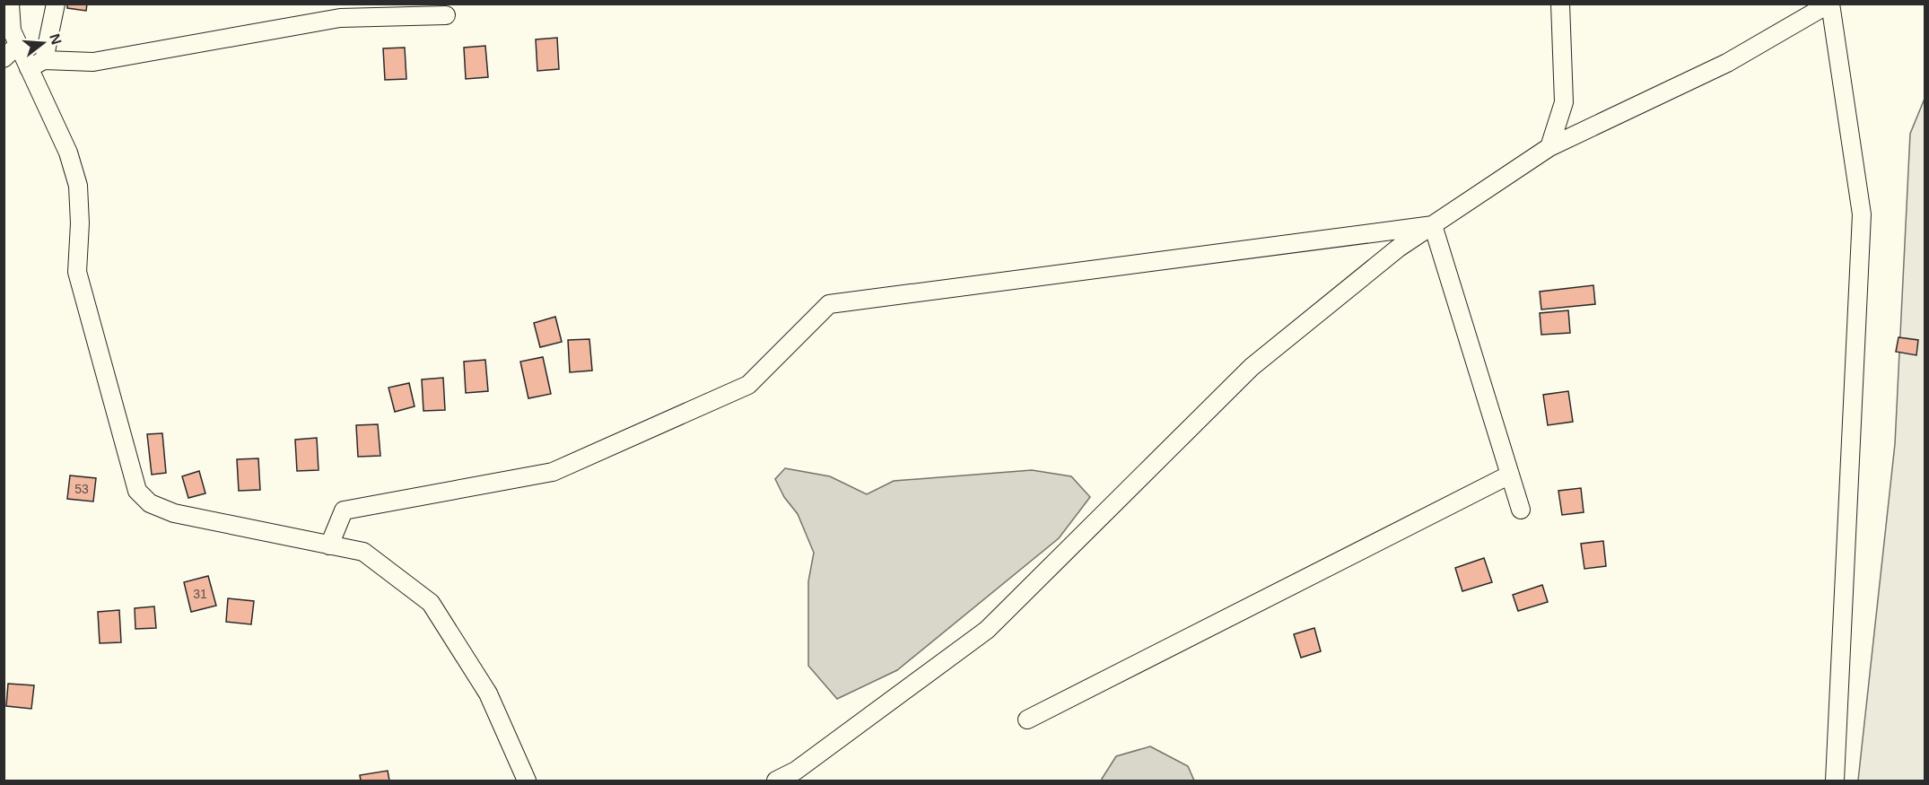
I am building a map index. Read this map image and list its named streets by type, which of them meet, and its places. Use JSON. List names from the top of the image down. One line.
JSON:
{"house_numbers":["53","31"],"north":"right"}
